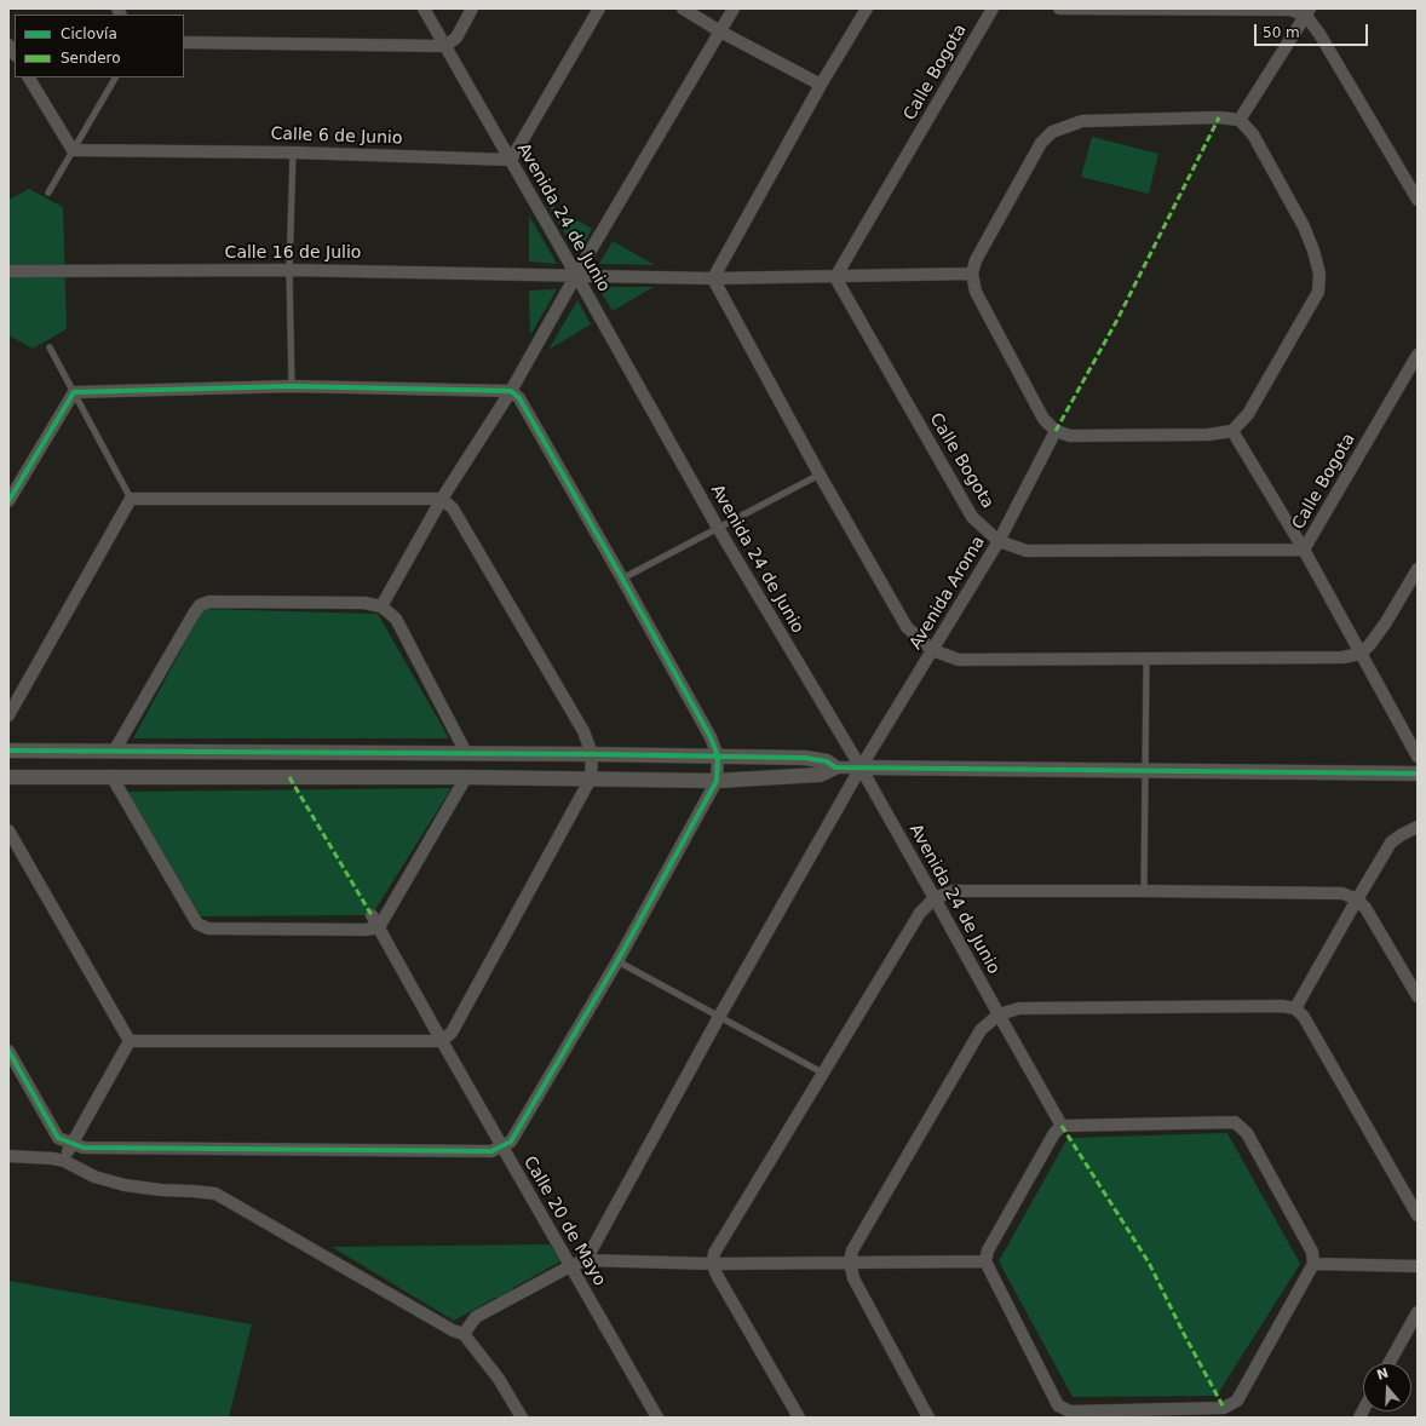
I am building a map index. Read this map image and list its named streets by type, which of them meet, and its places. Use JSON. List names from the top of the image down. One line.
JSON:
{"streets":{"street":["Calle Bogota","Calle 6 de Junio","Avenida 24 de Junio","Calle 16 de Julio","Avenida Aroma","Calle 20 de Mayo"]},"crossings":[["Calle Bogota","Calle 16 de Julio"],["Calle Bogota","Avenida Aroma"],["Calle 6 de Junio","Avenida 24 de Junio"],["Avenida 24 de Junio","Calle 16 de Julio"],["Avenida 24 de Junio","Avenida Aroma"]],"legend":["Ciclovía","Sendero"],"scale_bar":"50 m","north":"top"}
